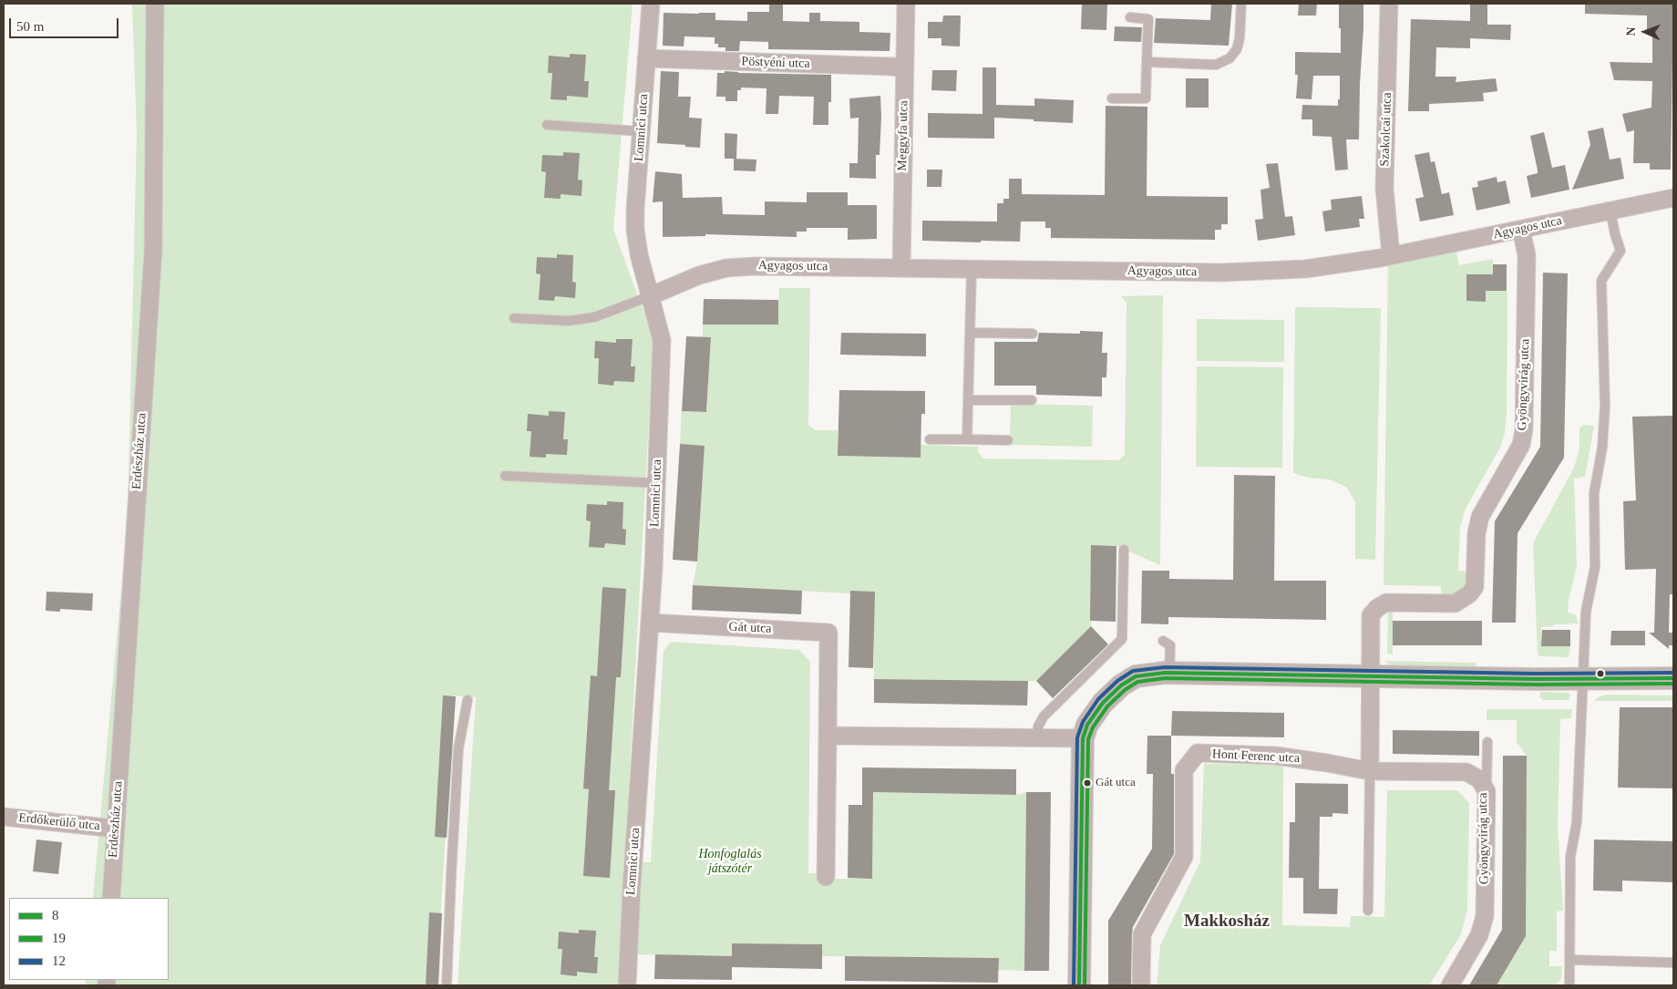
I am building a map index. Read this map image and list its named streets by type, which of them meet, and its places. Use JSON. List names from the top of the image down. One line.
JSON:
{"streets":{"street":["Pöstyéni utca","Lomnici utca","Szakolcai utca","Meggyfa utca","Agyagos utca","Gyöngyvirág utca","Erdészház utca","Gát utca","Hont Ferenc utca","Erdőkerülő utca"]},"crossings":[["Pöstyéni utca","Lomnici utca"],["Pöstyéni utca","Meggyfa utca"],["Lomnici utca","Agyagos utca"],["Lomnici utca","Gát utca"],["Szakolcai utca","Agyagos utca"],["Meggyfa utca","Agyagos utca"],["Agyagos utca","Gyöngyvirág utca"],["Gyöngyvirág utca","Hont Ferenc utca"],["Erdészház utca","Erdőkerülő utca"]],"districts":["Makkosház"],"parks":["Honfoglalás játszótér"],"places":["Gát utca"],"lines":["transit line 12","transit line 8","transit line 19"],"legend":["8","19","12"],"scale_bar":"50 m","north":"left"}
